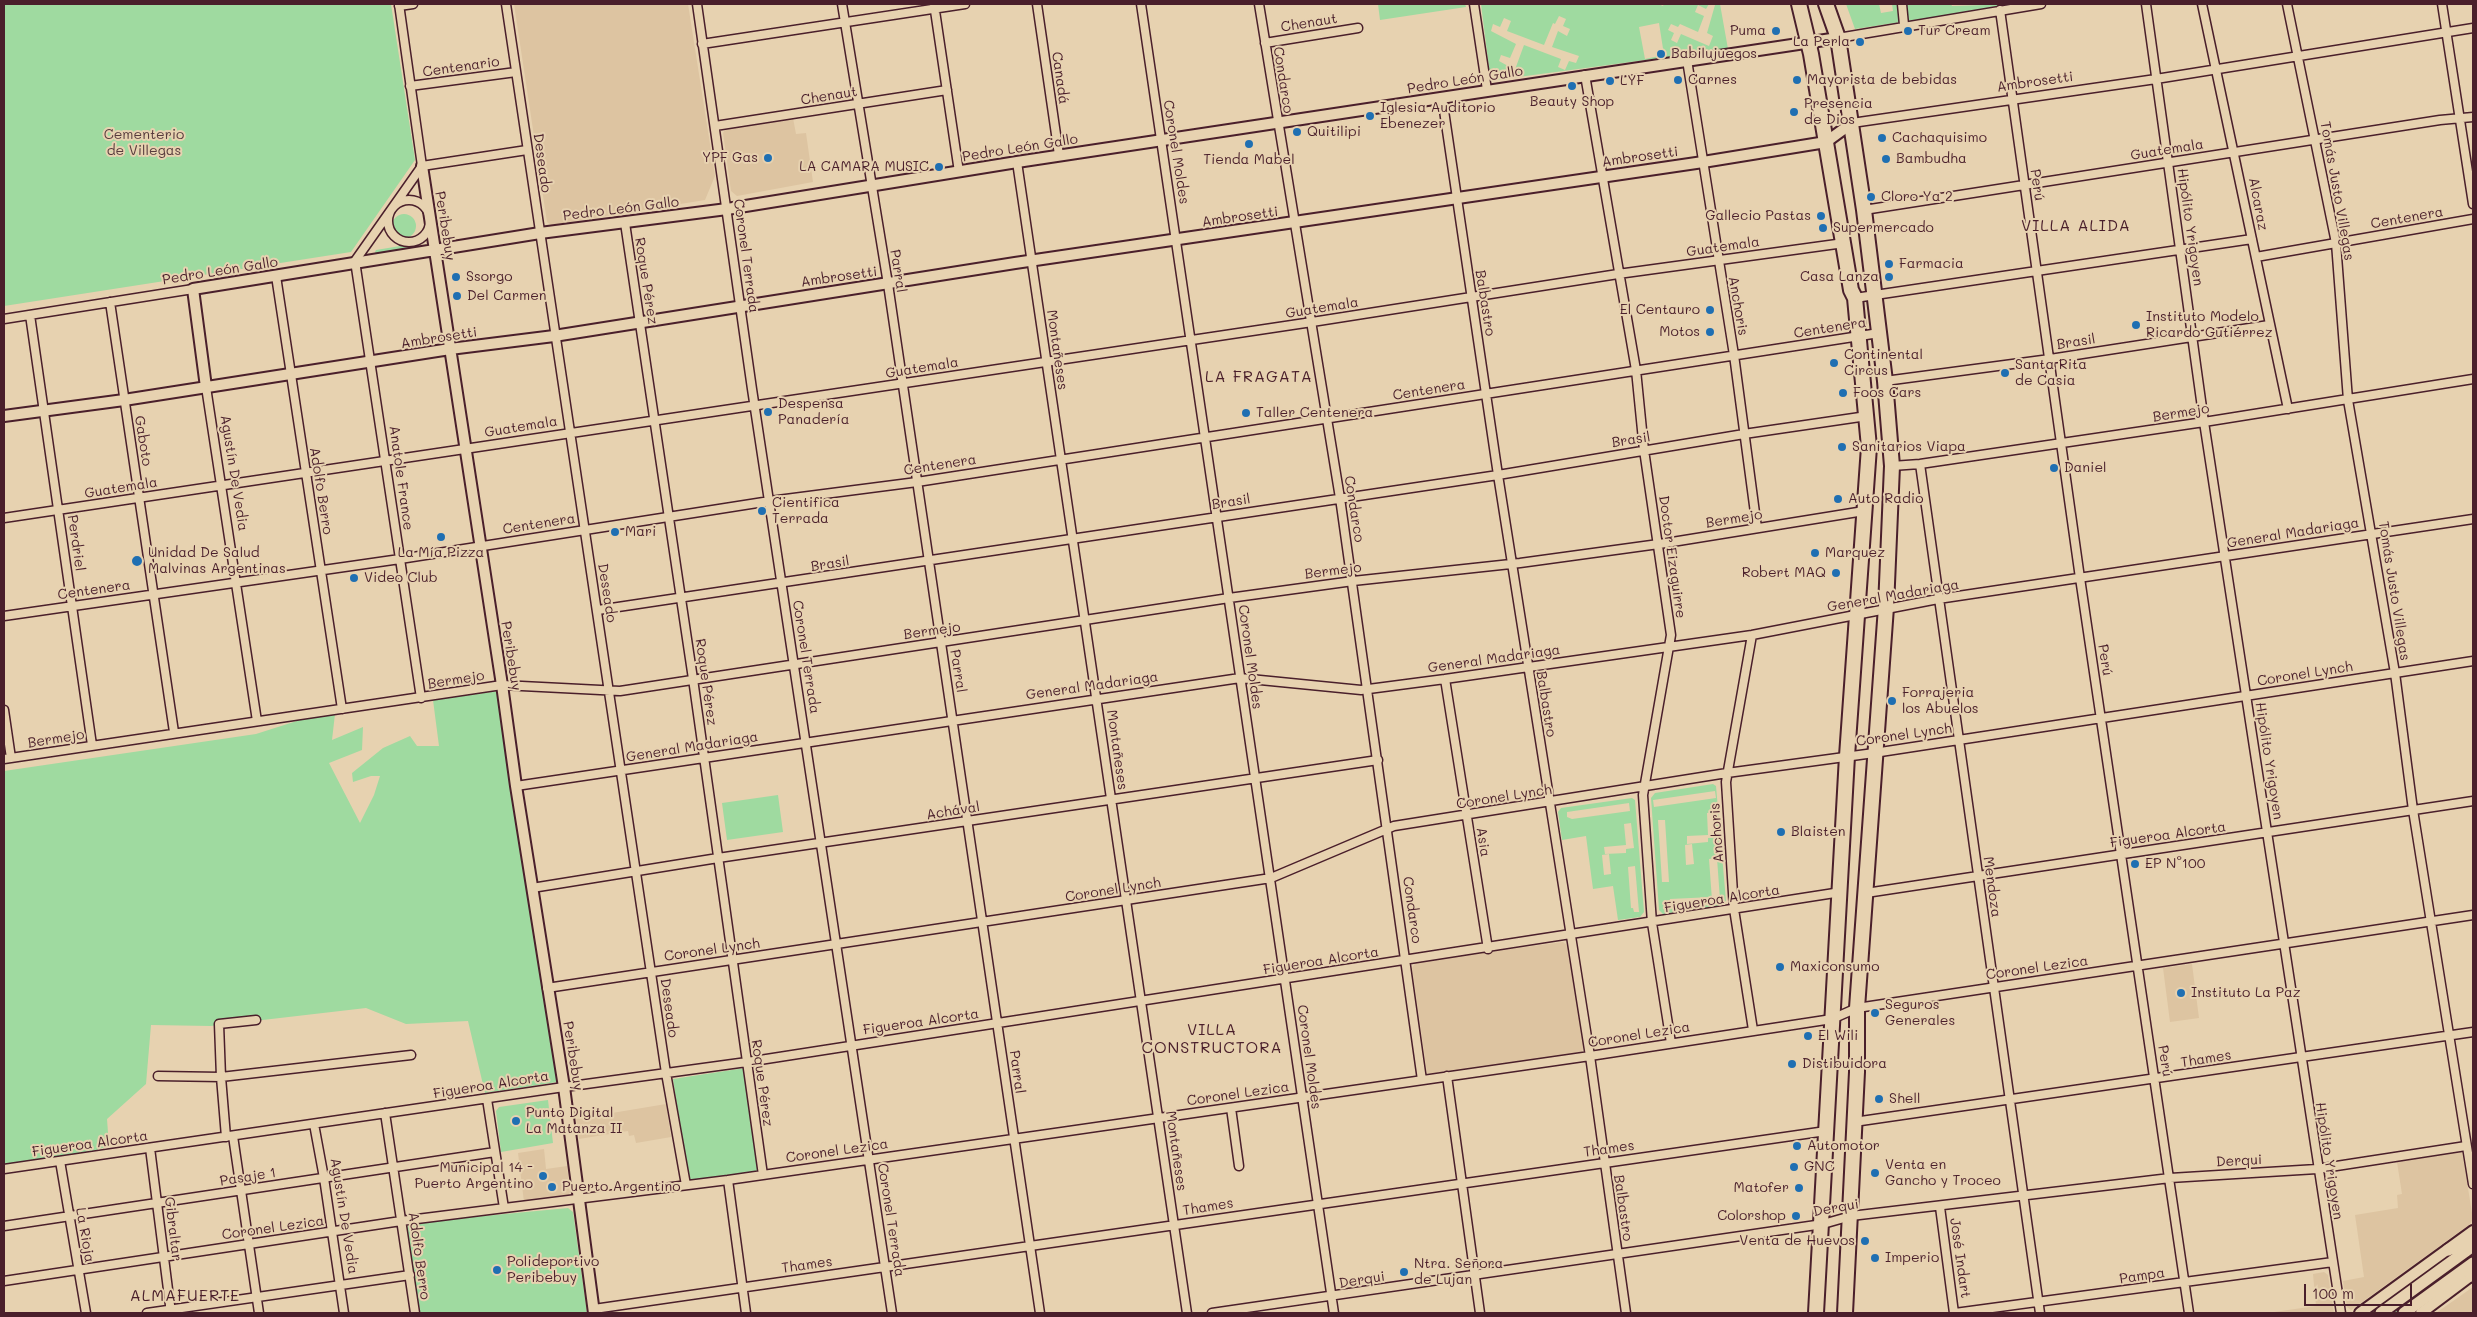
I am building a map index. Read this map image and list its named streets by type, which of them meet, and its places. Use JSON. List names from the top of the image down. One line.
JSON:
{"streets":{"street":["Chenaut","Centenario","Canadá","Condarco","Pedro León Gallo","Ambrosetti","Guatemala","Coronel Moldes","Deseado","Perú","Tomás Justo Villegas","Alcaraz","Centenera","Peribebuy","Hipólito Yrigoyen","Coronel Terrada","Parral","Roque Pérez","Balbastro","Anchoris","Brasil","Montañeses","Bermejo","Gaboto","Agustín De Vedia","Anatole France","Adolfo Berro","General Madariaga","Perdriel","Doctor Eizaguirre","Coronel Lynch","Achával","Figueroa Alcorta","Asia","Mendoza","Coronel Lezica","Thames","Derqui","Pasaje 1","Gibraltar","La Rioja","José Indart","Pampa"]},"crossings":[["Chenaut","Condarco"],["Chenaut","Coronel Terrada"],["Chenaut","Parral"],["Centenario","Deseado"],["Centenario","Peribebuy"],["Canadá","Pedro León Gallo"],["Condarco","Pedro León Gallo"],["Condarco","Ambrosetti"],["Condarco","Guatemala"],["Condarco","Centenera"],["Condarco","Brasil"],["Condarco","Bermejo"],["Condarco","General Madariaga"],["Condarco","Coronel Lynch"],["Condarco","Achával"],["Condarco","Figueroa Alcorta"],["Condarco","Coronel Lezica"],["Pedro León Gallo","Coronel Moldes"],["Pedro León Gallo","Deseado"],["Pedro León Gallo","Perú"],["Pedro León Gallo","Peribebuy"],["Pedro León Gallo","Coronel Terrada"],["Pedro León Gallo","Parral"],["Pedro León Gallo","Roque Pérez"],["Pedro León Gallo","Balbastro"],["Pedro León Gallo","Anchoris"],["Pedro León Gallo","Montañeses"],["Pedro León Gallo","Gaboto"],["Pedro León Gallo","Agustín De Vedia"],["Pedro León Gallo","Anatole France"],["Pedro León Gallo","Adolfo Berro"],["Pedro León Gallo","Perdriel"],["Pedro León Gallo","Doctor Eizaguirre"],["Ambrosetti","Coronel Moldes"],["Ambrosetti","Deseado"],["Ambrosetti","Perú"],["Ambrosetti","Tomás Justo Villegas"],["Ambrosetti","Alcaraz"],["Ambrosetti","Peribebuy"],["Ambrosetti","Hipólito Yrigoyen"],["Ambrosetti","Coronel Terrada"],["Ambrosetti","Parral"],["Ambrosetti","Roque Pérez"],["Ambrosetti","Balbastro"],["Ambrosetti","Anchoris"],["Ambrosetti","Montañeses"],["Ambrosetti","Gaboto"],["Ambrosetti","Agustín De Vedia"],["Ambrosetti","Anatole France"],["Ambrosetti","Adolfo Berro"],["Ambrosetti","Perdriel"],["Ambrosetti","Doctor Eizaguirre"],["Guatemala","Coronel Moldes"],["Guatemala","Deseado"],["Guatemala","Perú"],["Guatemala","Tomás Justo Villegas"],["Guatemala","Alcaraz"],["Guatemala","Peribebuy"],["Guatemala","Hipólito Yrigoyen"],["Guatemala","Coronel Terrada"],["Guatemala","Parral"],["Guatemala","Roque Pérez"],["Guatemala","Balbastro"],["Guatemala","Anchoris"],["Guatemala","Montañeses"],["Guatemala","Gaboto"],["Guatemala","Agustín De Vedia"],["Guatemala","Anatole France"],["Guatemala","Adolfo Berro"],["Guatemala","Perdriel"],["Guatemala","Doctor Eizaguirre"],["Coronel Moldes","Centenera"],["Coronel Moldes","Brasil"],["Coronel Moldes","Bermejo"],["Coronel Moldes","General Madariaga"],["Coronel Moldes","Coronel Lynch"],["Coronel Moldes","Achával"],["Coronel Moldes","Figueroa Alcorta"],["Coronel Moldes","Coronel Lezica"],["Coronel Moldes","Thames"],["Coronel Moldes","Derqui"],["Deseado","Centenera"],["Deseado","Brasil"],["Deseado","Bermejo"],["Deseado","General Madariaga"],["Deseado","Coronel Lynch"],["Deseado","Achával"],["Deseado","Figueroa Alcorta"],["Deseado","Coronel Lezica"],["Perú","Centenera"],["Perú","Brasil"],["Perú","Bermejo"],["Perú","General Madariaga"],["Perú","Coronel Lynch"],["Perú","Figueroa Alcorta"],["Perú","Coronel Lezica"],["Perú","Thames"],["Perú","Derqui"],["Perú","Pampa"],["Tomás Justo Villegas","Centenera"],["Tomás Justo Villegas","Bermejo"],["Tomás Justo Villegas","General Madariaga"],["Tomás Justo Villegas","Coronel Lynch"],["Tomás Justo Villegas","Figueroa Alcorta"],["Tomás Justo Villegas","Coronel Lezica"],["Tomás Justo Villegas","Thames"],["Tomás Justo Villegas","Derqui"],["Alcaraz","Centenera"],["Alcaraz","Brasil"],["Alcaraz","Bermejo"],["Centenera","Peribebuy"],["Centenera","Hipólito Yrigoyen"],["Centenera","Coronel Terrada"],["Centenera","Parral"],["Centenera","Roque Pérez"],["Centenera","Balbastro"],["Centenera","Anchoris"],["Centenera","Montañeses"],["Centenera","Gaboto"],["Centenera","Agustín De Vedia"],["Centenera","Anatole France"],["Centenera","Adolfo Berro"],["Centenera","Perdriel"],["Centenera","Doctor Eizaguirre"],["Peribebuy","Bermejo"],["Peribebuy","General Madariaga"],["Peribebuy","Coronel Lynch"],["Peribebuy","Achával"],["Peribebuy","Figueroa Alcorta"],["Peribebuy","Coronel Lezica"],["Peribebuy","Thames"],["Hipólito Yrigoyen","Brasil"],["Hipólito Yrigoyen","Bermejo"],["Hipólito Yrigoyen","General Madariaga"],["Hipólito Yrigoyen","Coronel Lynch"],["Hipólito Yrigoyen","Figueroa Alcorta"],["Hipólito Yrigoyen","Coronel Lezica"],["Hipólito Yrigoyen","Thames"],["Hipólito Yrigoyen","Derqui"],["Hipólito Yrigoyen","Pampa"],["Coronel Terrada","Brasil"],["Coronel Terrada","Bermejo"],["Coronel Terrada","General Madariaga"],["Coronel Terrada","Coronel Lynch"],["Coronel Terrada","Achával"],["Coronel Terrada","Figueroa Alcorta"],["Coronel Terrada","Coronel Lezica"],["Coronel Terrada","Thames"],["Parral","Brasil"],["Parral","Bermejo"],["Parral","General Madariaga"],["Parral","Coronel Lynch"],["Parral","Achával"],["Parral","Figueroa Alcorta"],["Parral","Coronel Lezica"],["Parral","Thames"],["Roque Pérez","Brasil"],["Roque Pérez","Bermejo"],["Roque Pérez","General Madariaga"],["Roque Pérez","Coronel Lynch"],["Roque Pérez","Achával"],["Roque Pérez","Figueroa Alcorta"],["Roque Pérez","Coronel Lezica"],["Balbastro","Brasil"],["Balbastro","Bermejo"],["Balbastro","General Madariaga"],["Balbastro","Coronel Lynch"],["Balbastro","Figueroa Alcorta"],["Balbastro","Coronel Lezica"],["Balbastro","Thames"],["Balbastro","Derqui"],["Anchoris","Brasil"],["Anchoris","Bermejo"],["Anchoris","General Madariaga"],["Anchoris","Coronel Lynch"],["Anchoris","Figueroa Alcorta"],["Anchoris","Coronel Lezica"],["Brasil","Montañeses"],["Brasil","Doctor Eizaguirre"],["Montañeses","Bermejo"],["Montañeses","General Madariaga"],["Montañeses","Coronel Lynch"],["Montañeses","Achával"],["Montañeses","Figueroa Alcorta"],["Montañeses","Coronel Lezica"],["Montañeses","Thames"],["Bermejo","Gaboto"],["Bermejo","Agustín De Vedia"],["Bermejo","Anatole France"],["Bermejo","Adolfo Berro"],["Bermejo","Perdriel"],["Bermejo","Doctor Eizaguirre"],["Bermejo","Mendoza"],["Agustín De Vedia","Figueroa Alcorta"],["Agustín De Vedia","Coronel Lezica"],["Agustín De Vedia","Pasaje 1"],["Adolfo Berro","Figueroa Alcorta"],["Adolfo Berro","Coronel Lezica"],["Adolfo Berro","Pasaje 1"],["General Madariaga","Doctor Eizaguirre"],["General Madariaga","Asia"],["General Madariaga","Mendoza"],["Doctor Eizaguirre","Coronel Lynch"],["Doctor Eizaguirre","Figueroa Alcorta"],["Doctor Eizaguirre","Coronel Lezica"],["Coronel Lynch","Asia"],["Coronel Lynch","Mendoza"],["Figueroa Alcorta","Asia"],["Figueroa Alcorta","Mendoza"],["Figueroa Alcorta","Gibraltar"],["Figueroa Alcorta","La Rioja"],["Mendoza","Coronel Lezica"],["Mendoza","Thames"],["Mendoza","Derqui"],["Mendoza","Pampa"],["Coronel Lezica","Gibraltar"],["Coronel Lezica","La Rioja"],["Derqui","José Indart"],["Pasaje 1","Gibraltar"],["Pasaje 1","La Rioja"],["José Indart","Pampa"]],"districts":["VILLA ALIDA","LA FRAGATA","VILLA CONSTRUCTORA","ALMAFUERTE"],"parks":["Cementerio de Villegas"],"places":["Puma","Tur Cream","La Perla","Babilujuegos","Carnes","Mayorista de bebidas","LYF","Beauty Shop","Presencia de Dios","Iglesia Auditorio Ebenezer","Quitilipi","Cachaquisimo","Tienda Mabel","YPF Gas","Bambudha","LA CAMARA MUSIC","Cloro Ya 2","Gallecio Pastas","Supermercado","Farmacia","Ssorgo","Casa Lanza","Del Carmen","El Centauro","Instituto Modelo Ricardo Gutiérrez","Motos","Continental Circus","Santa Rita de Casia","Foos Cars","Despensa Panadería","Taller Centenera","Sanitarios Viapa","Daniel","Auto Radio","Cientifica Terrada","Mari","La Mía Pizza","Marquez","Unidad De Salud Malvinas Argentinas","Robert MAQ","Video Club","Forrajeria los Abuelos","Blaisten","EP N°100","Maxiconsumo","Instituto La Paz","Seguros Generales","El Wili","Distibuidora","Shell","Punto Digital La Matanza II","Automotor","GNC","Venta en Gancho y Troceo","Municipal 14 - Puerto Argentino","Puerto Argentino","Matofer","Colorshop","Venta de Huevos","Imperio","Polideportivo Peribebuy","Ntra. Señora de Lujan"],"scale_bar":"100 m"}
